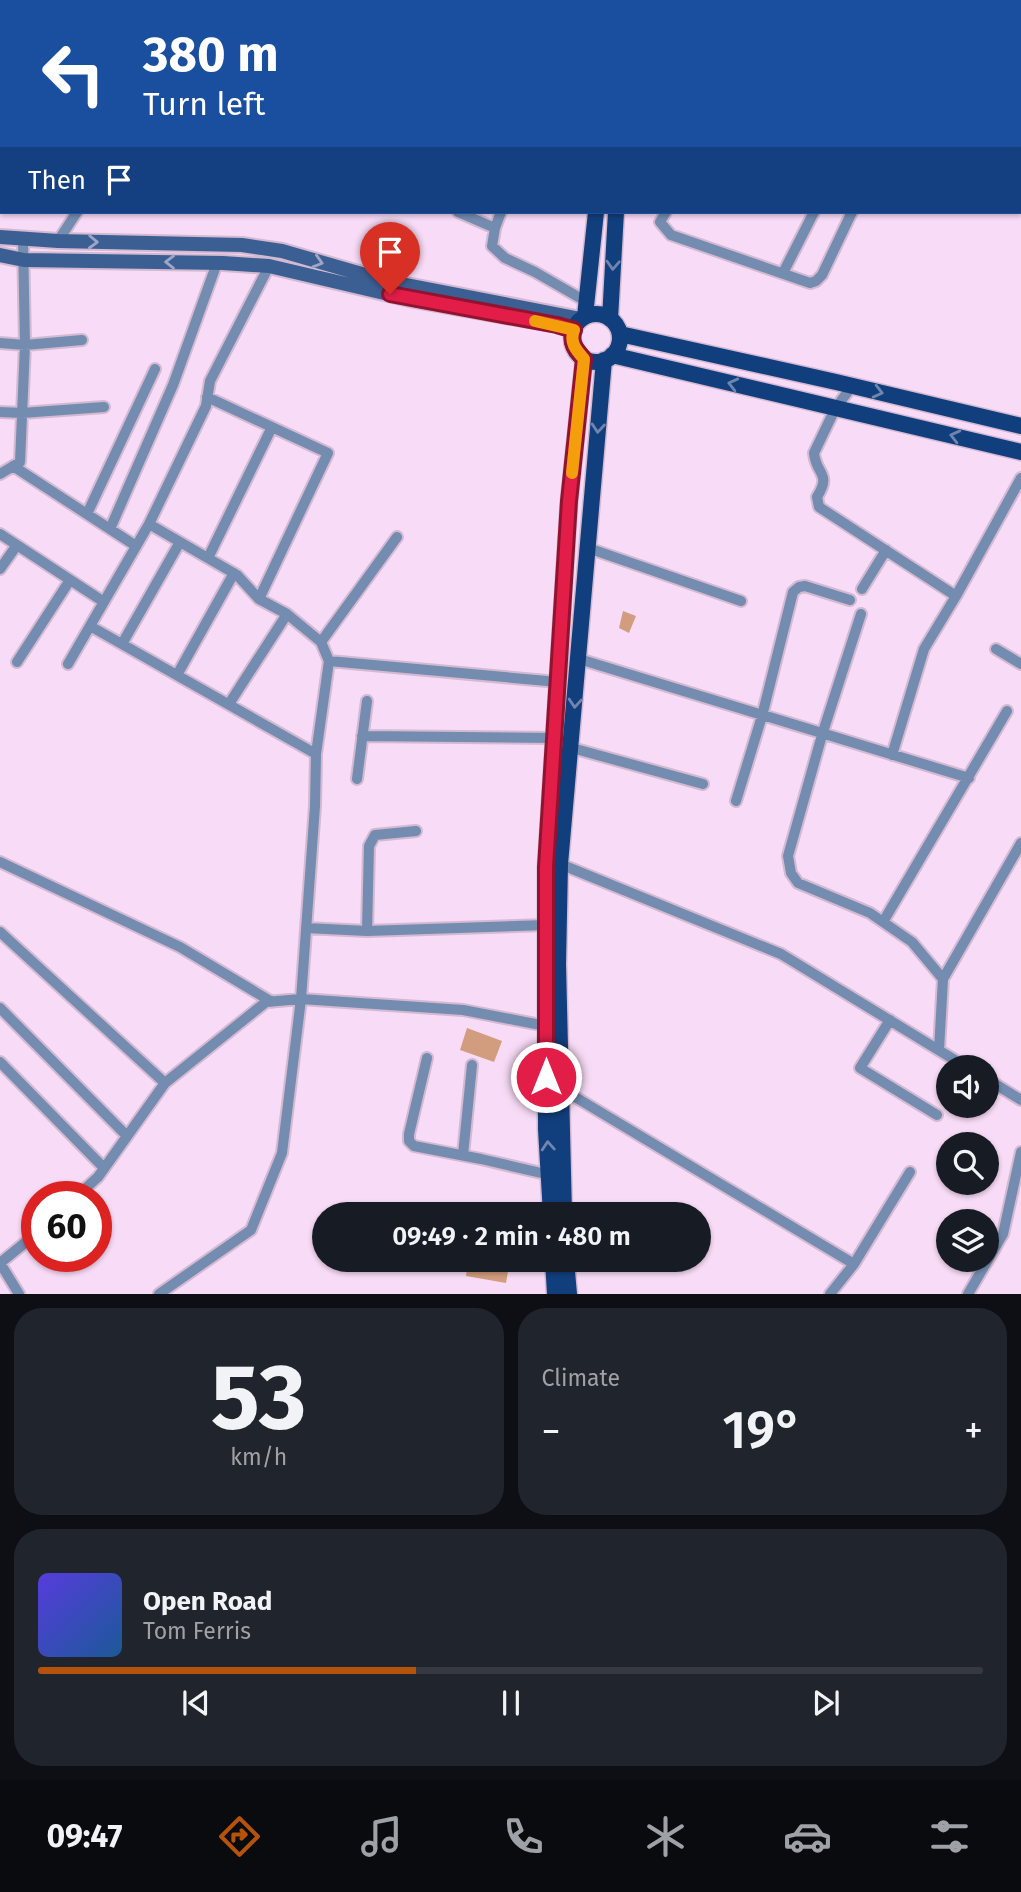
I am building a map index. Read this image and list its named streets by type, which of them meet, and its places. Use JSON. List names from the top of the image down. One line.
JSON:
{"page":{"turn":["380 m","Turn left"],"then":"Then","limit":"60","trip":"09:49 · 2 min · 480 m","tile":[["53","km/h"],"Climate"],"heat":["−","19°","+"],"song":["Open Road","Tom Ferris"],"tabs":"09:47"}}
